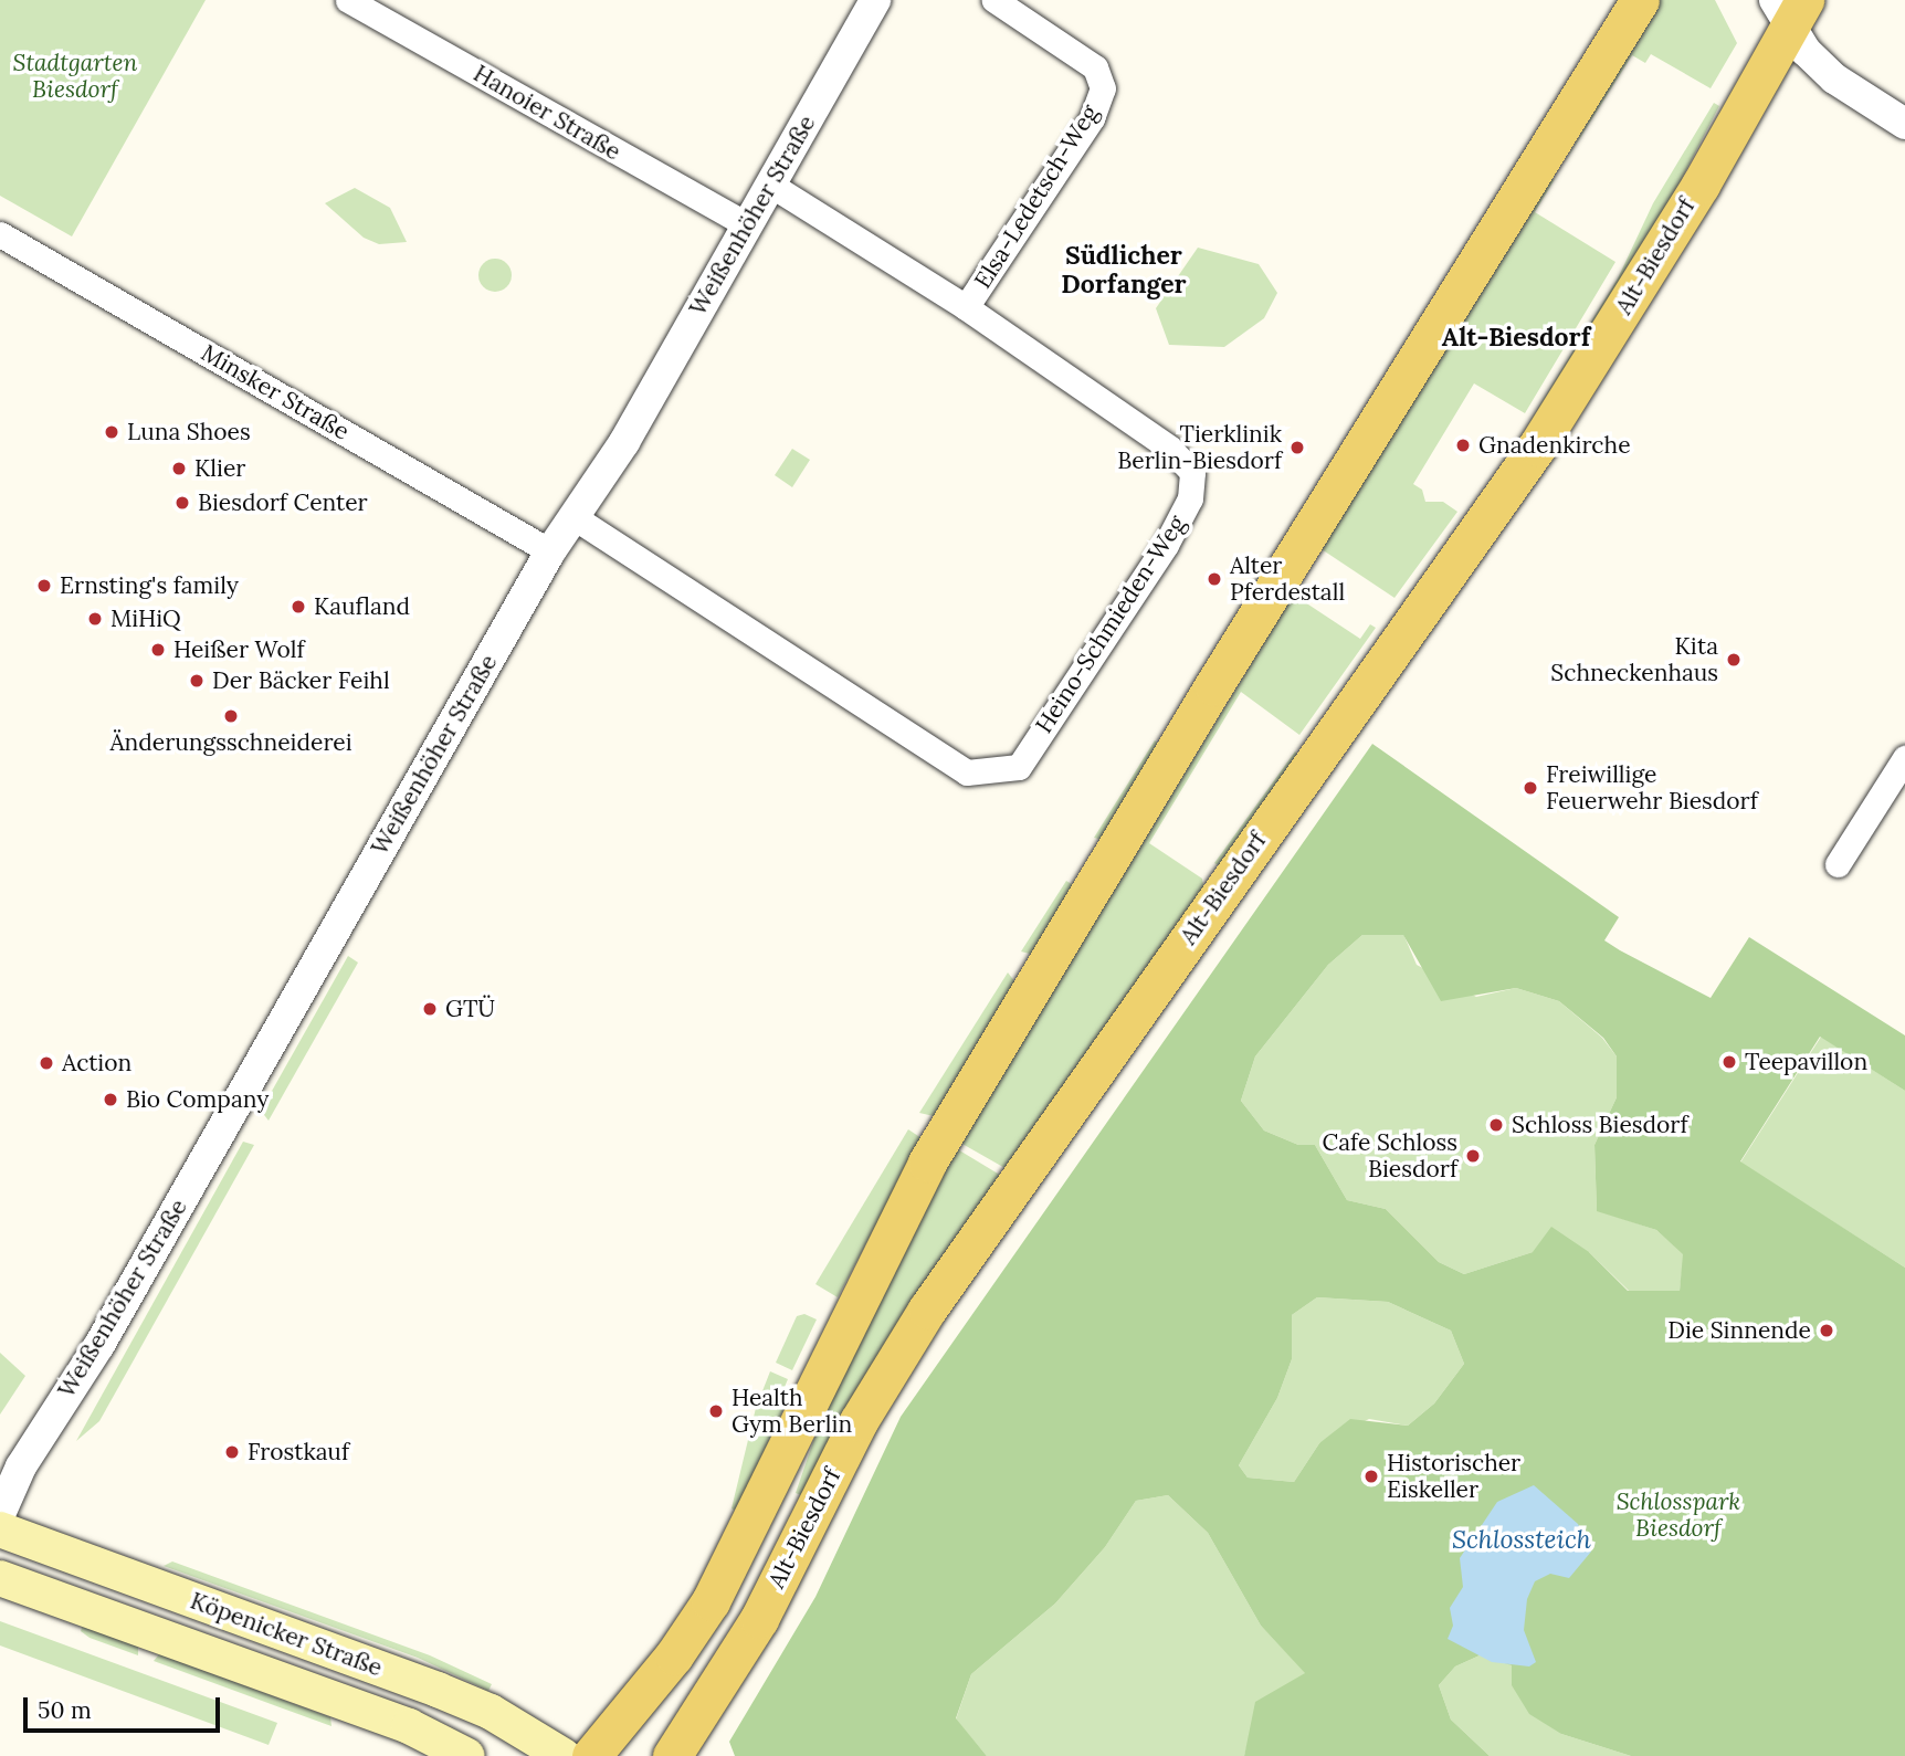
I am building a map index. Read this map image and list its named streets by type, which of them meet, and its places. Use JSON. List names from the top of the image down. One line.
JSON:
{"streets":{"main road":["Alt-Biesdorf","Köpenicker Straße"],"street":["Hanoier Straße","Elsa-Ledetsch-Weg","Weißenhöher Straße","Minsker Straße","Heino-Schmieden-Weg"]},"crossings":[["Hanoier Straße","Weißenhöher Straße"],["Elsa-Ledetsch-Weg","Heino-Schmieden-Weg"],["Weißenhöher Straße","Minsker Straße"],["Weißenhöher Straße","Heino-Schmieden-Weg"]],"districts":["Südlicher Dorfanger","Alt-Biesdorf"],"water":["Schlossteich"],"parks":["Stadtgarten Biesdorf","Schlosspark Biesdorf"],"places":["Luna Shoes","Gnadenkirche","Tierklinik Berlin-Biesdorf","Klier","Biesdorf Center","Alter Pferdestall","Ernsting's family","Kaufland","MiHiQ","Heißer Wolf","Kita Schneckenhaus","Der Bäcker Feihl","Änderungsschneiderei","Freiwillige Feuerwehr Biesdorf","GTÜ","Teepavillon","Action","Bio Company","Schloss Biesdorf","Cafe Schloss Biesdorf","Die Sinnende","Health Gym Berlin","Frostkauf","Historischer Eiskeller"],"scale_bar":"50 m"}
